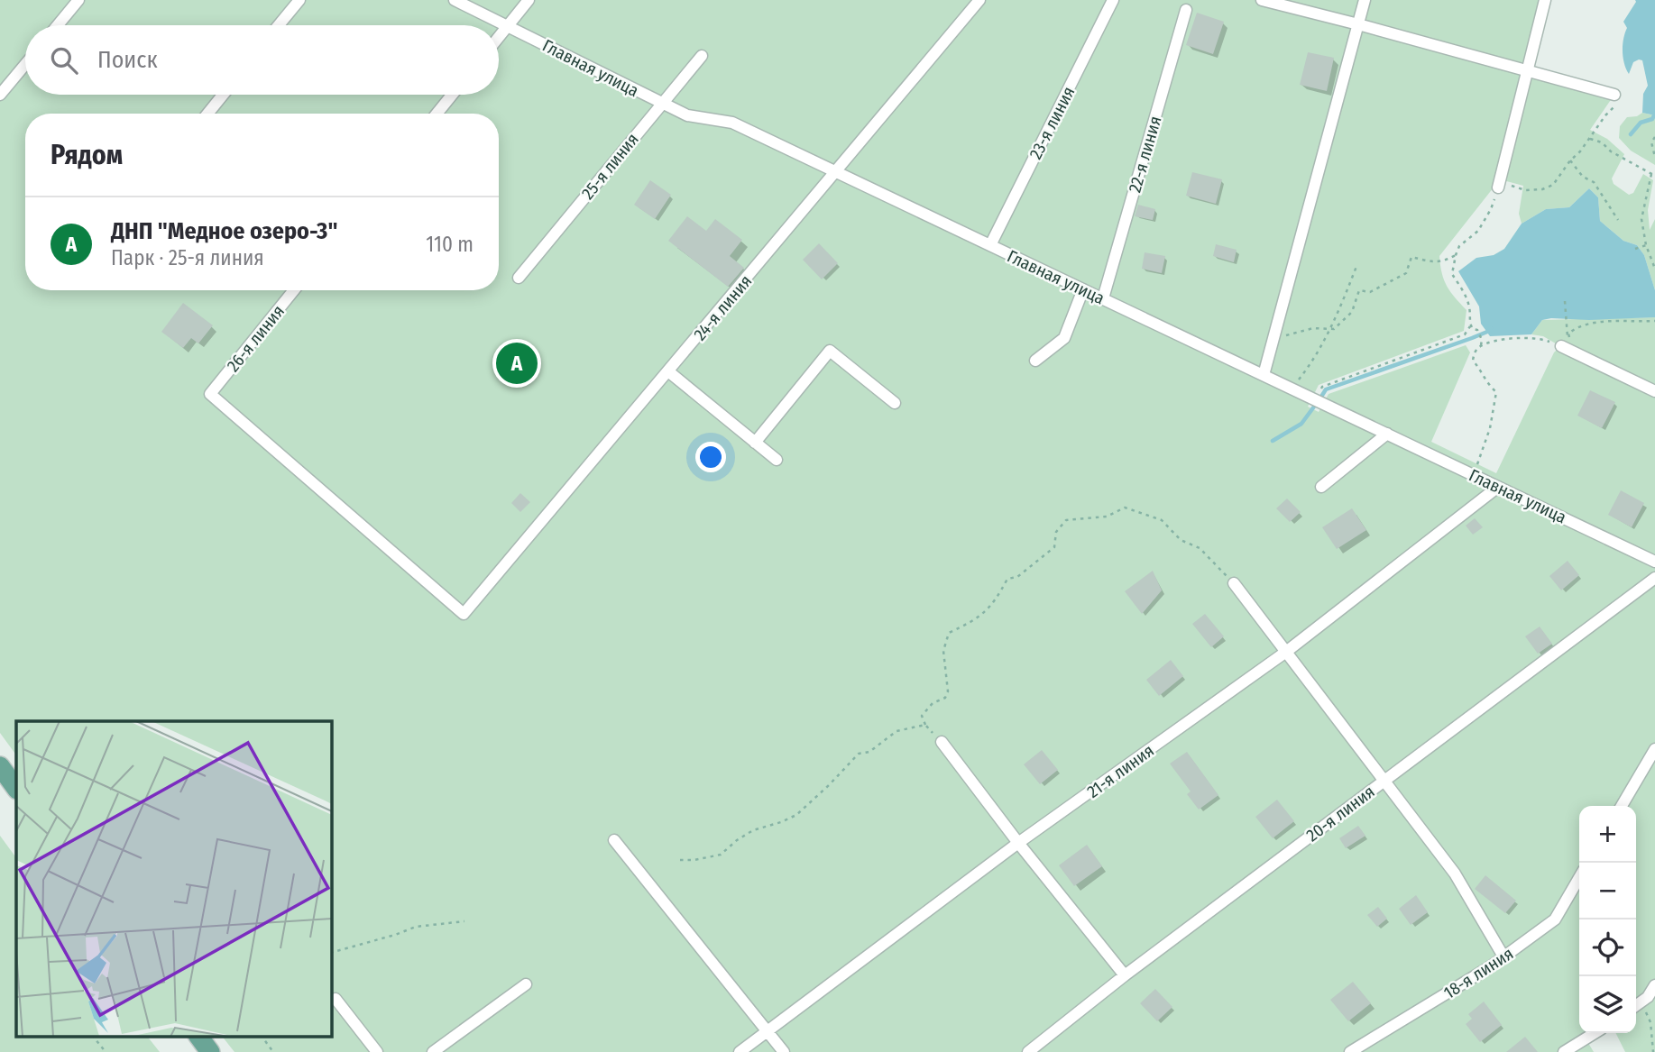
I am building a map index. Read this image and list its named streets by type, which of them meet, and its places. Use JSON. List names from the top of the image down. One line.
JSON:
{"streets":{"street":["Главная улица","23-я линия","22-я линия","25-я линия","24-я линия","26-я линия","21-я линия","20-я линия","18-я линия"]},"crossings":[["Главная улица","23-я линия"],["Главная улица","22-я линия"],["Главная улица","25-я линия"],["Главная улица","24-я линия"],["Главная улица","21-я линия"],["24-я линия","26-я линия"]],"page":{"search":"Поиск","heading":"Рядом","list":[{"mark":"A","name":"ДНП \"Медное озеро-3\"","note":"Парк · 25-я линия","value":"110 m"}],"pins":"A","map_buttons":["+","−"]}}
